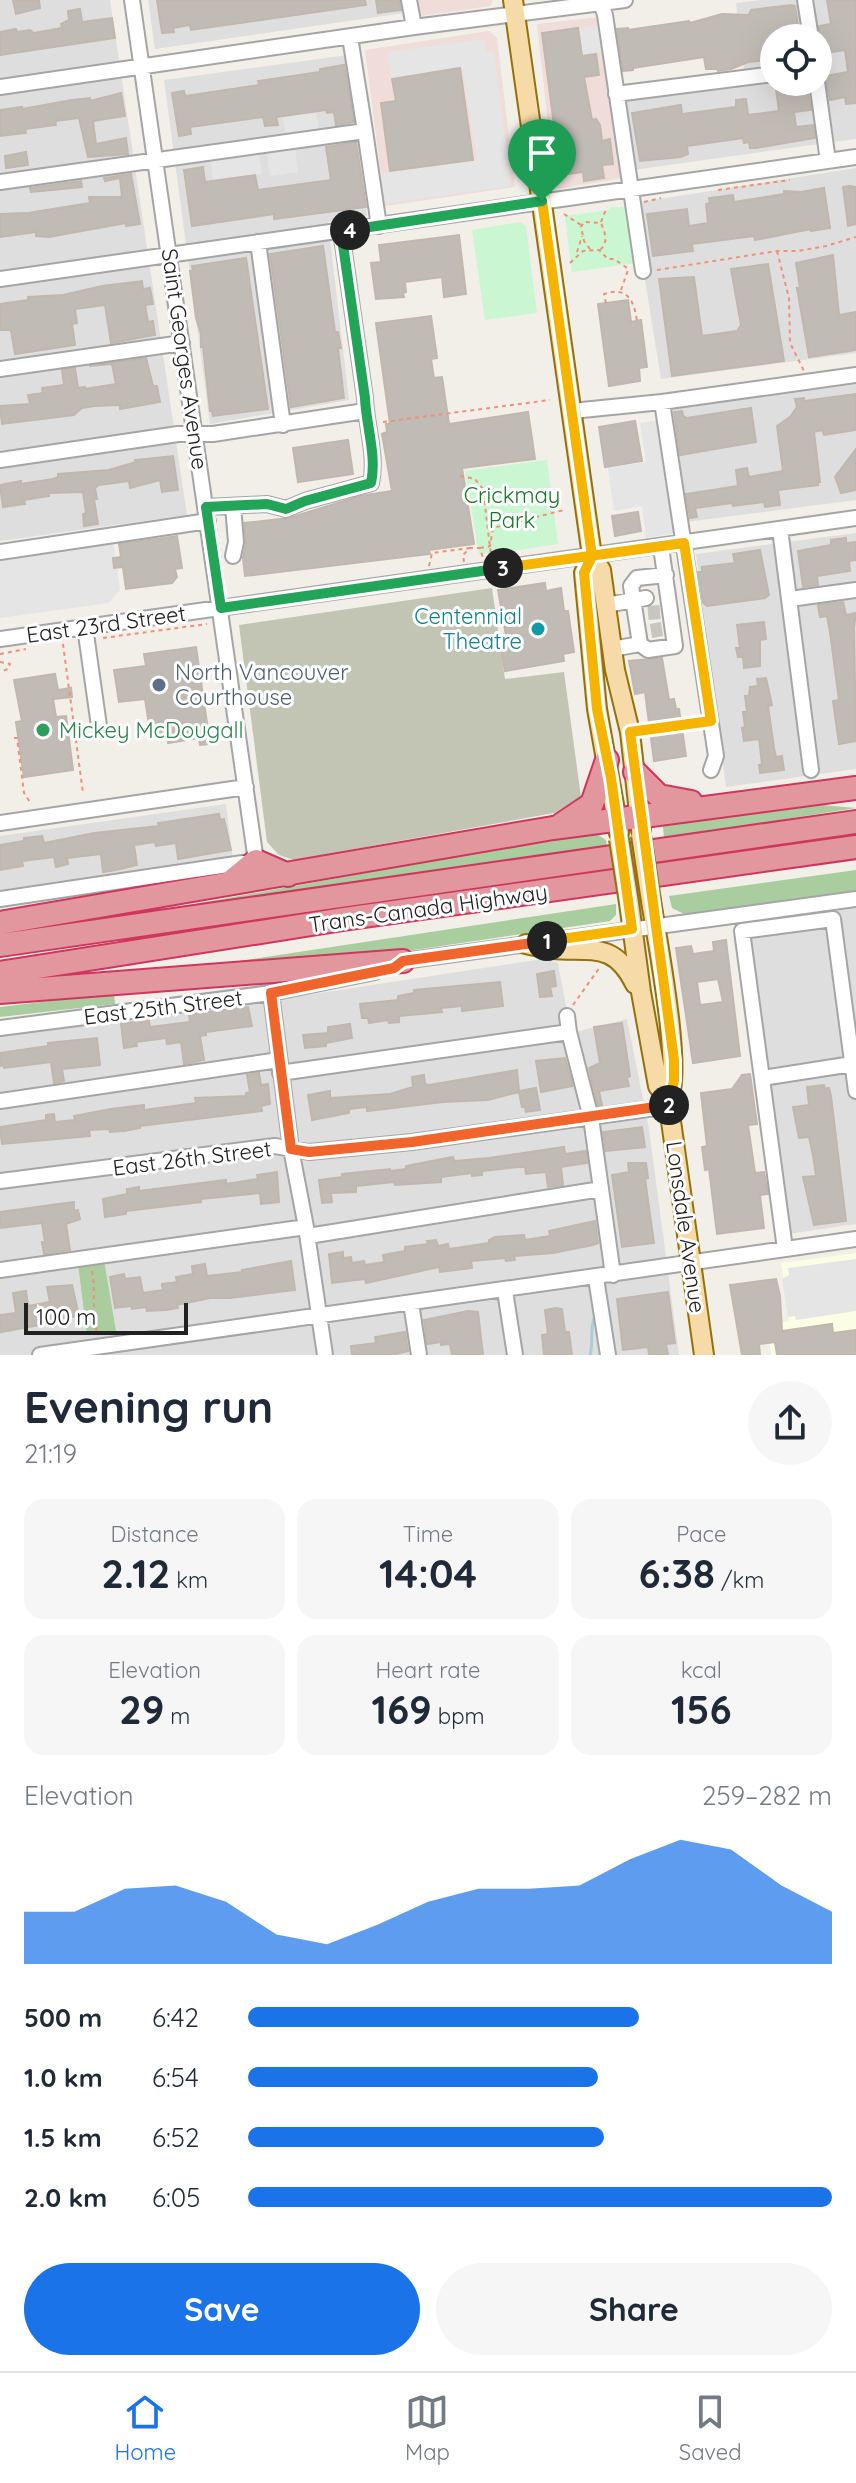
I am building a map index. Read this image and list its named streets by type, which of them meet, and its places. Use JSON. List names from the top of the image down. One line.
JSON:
{"streets":{"highway":["Trans-Canada Highway"],"main road":["Lonsdale Avenue"],"street":["Saint Georges Avenue","East 23rd Street","East 25th Street","East 26th Street"]},"crossings":[["Saint Georges Avenue","East 23rd Street"],["East 23rd Street","Lonsdale Avenue"],["East 25th Street","Lonsdale Avenue"],["East 26th Street","Lonsdale Avenue"]],"parks":["Crickmay Park"],"places":["Centennial Theatre","North Vancouver Courthouse","Mickey McDougall"],"scale_bar":"100 m","page":{"pins":["4","3","1","2"],"scale":"100 m","heading":["Evening run","21:19"],"stats":[["Distance","2.12 km"],["Time","14:04"],["Pace","6:38 /km"],["Elevation","29 m"],["Heart rate","169 bpm"],["kcal","156"]],"chart":["Elevation","259–282 m"],"list":[{"name":"500 m","note":"6:42"},{"name":"1.0 km","note":"6:54"},{"name":"1.5 km","note":"6:52"},{"name":"2.0 km","note":"6:05"}],"buttons":["Save","Share"],"tabs":["Home","Map","Saved"]}}
